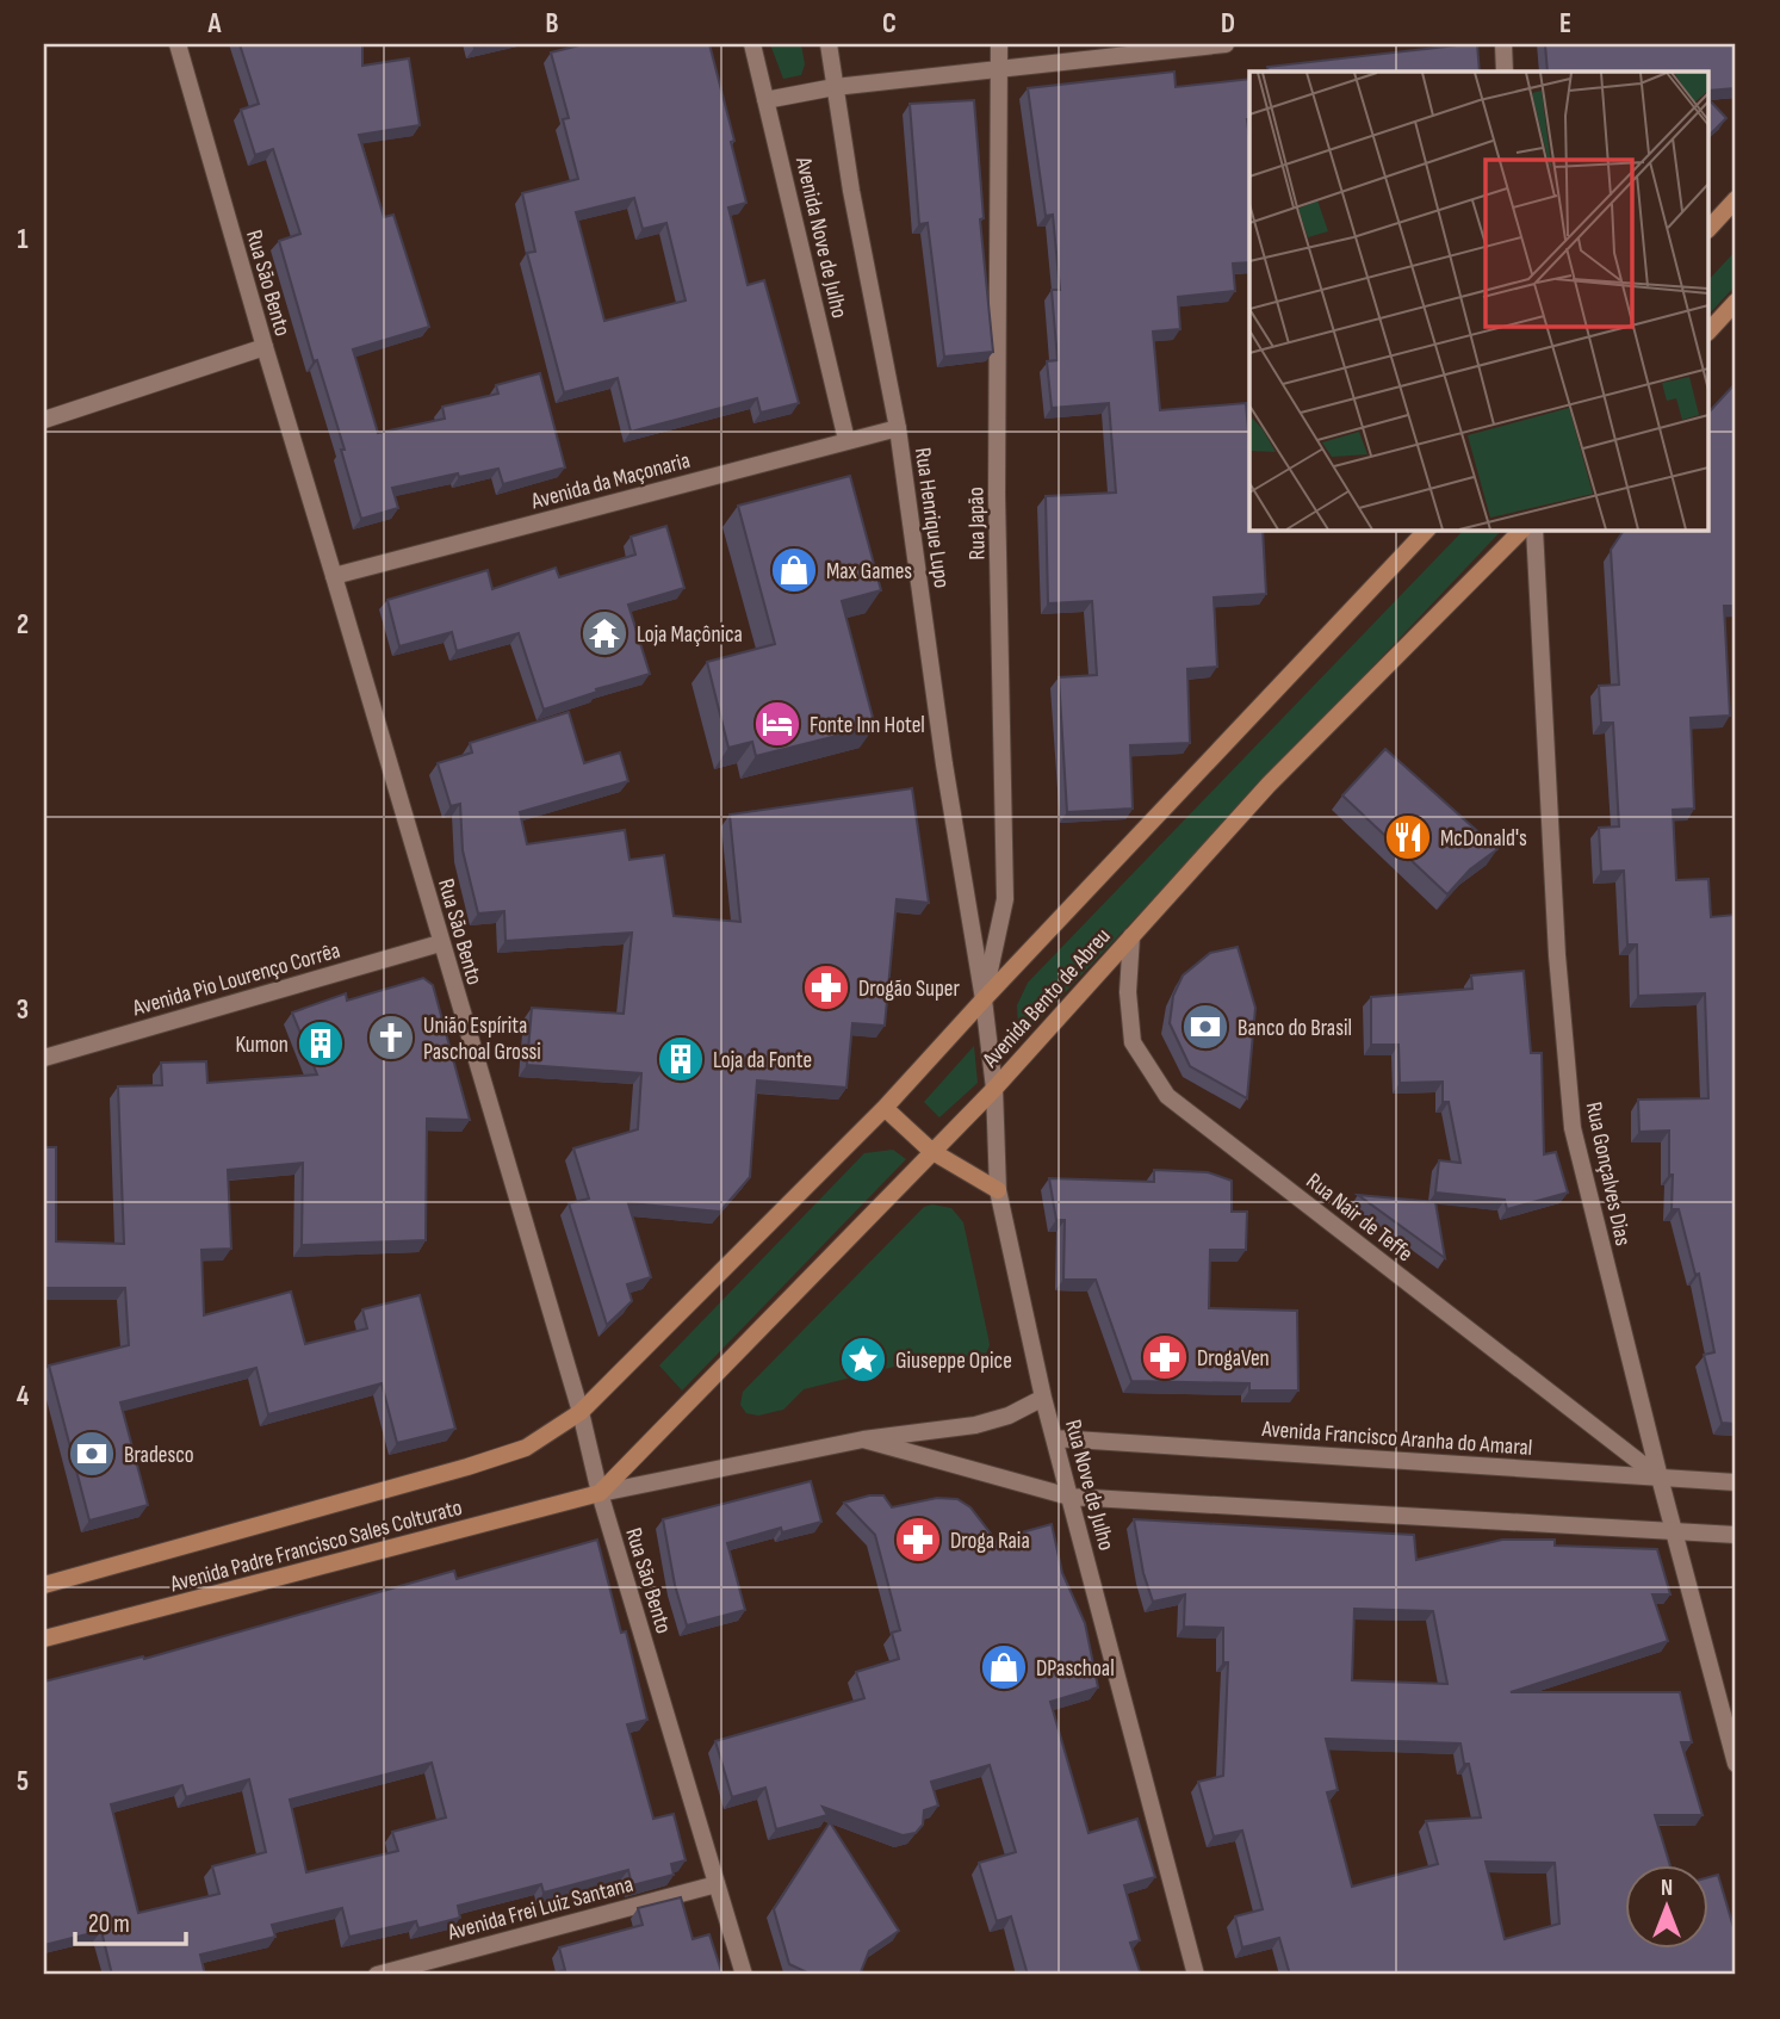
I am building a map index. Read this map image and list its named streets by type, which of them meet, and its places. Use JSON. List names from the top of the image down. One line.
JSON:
{"streets":{"main road":["Avenida Bento de Abreu","Avenida Padre Francisco Sales Colturato"],"street":["Avenida Nove de Julho","Rua São Bento","Avenida da Maçonaria","Rua Henrique Lupo","Rua Japão","Avenida Pio Lourenço Corrêa","Rua Gonçalves Dias","Rua Nair de Teffe","Avenida Francisco Aranha do Amaral","Rua Nove de Julho","Avenida Frei Luiz Santana"]},"crossings":[["Avenida Nove de Julho","Avenida da Maçonaria"],["Rua São Bento","Avenida da Maçonaria"],["Rua São Bento","Avenida Pio Lourenço Corrêa"],["Rua São Bento","Avenida Bento de Abreu"],["Rua São Bento","Avenida Padre Francisco Sales Colturato"],["Rua São Bento","Avenida Frei Luiz Santana"],["Avenida da Maçonaria","Rua Henrique Lupo"],["Rua Henrique Lupo","Rua Japão"],["Rua Henrique Lupo","Avenida Bento de Abreu"],["Rua Henrique Lupo","Rua Nove de Julho"],["Rua Japão","Avenida Bento de Abreu"],["Rua Japão","Rua Nove de Julho"],["Avenida Bento de Abreu","Rua Nair de Teffe"],["Avenida Bento de Abreu","Rua Nove de Julho"],["Avenida Bento de Abreu","Avenida Padre Francisco Sales Colturato"],["Rua Gonçalves Dias","Rua Nair de Teffe"],["Rua Gonçalves Dias","Avenida Francisco Aranha do Amaral"],["Rua Nair de Teffe","Avenida Francisco Aranha do Amaral"],["Avenida Francisco Aranha do Amaral","Rua Nove de Julho"]],"places":{"shop":["Max Games","DPaschoal"],"temple":["Loja Maçônica"],"hotel":["Fonte Inn Hotel"],"restaurant":["McDonald's"],"pharmacy":["Drogão Super","DrogaVen","Droga Raia"],"bank":["Banco do Brasil","Bradesco"],"church":["União Espírita Paschoal Grossi"],"building":["Kumon","Loja da Fonte"],"place":["Giuseppe Opice"]},"scale_bar":"20 m","north":"top","grid":{"columns":["A","B","C","D","E"],"rows":["1","2","3","4","5"]}}
